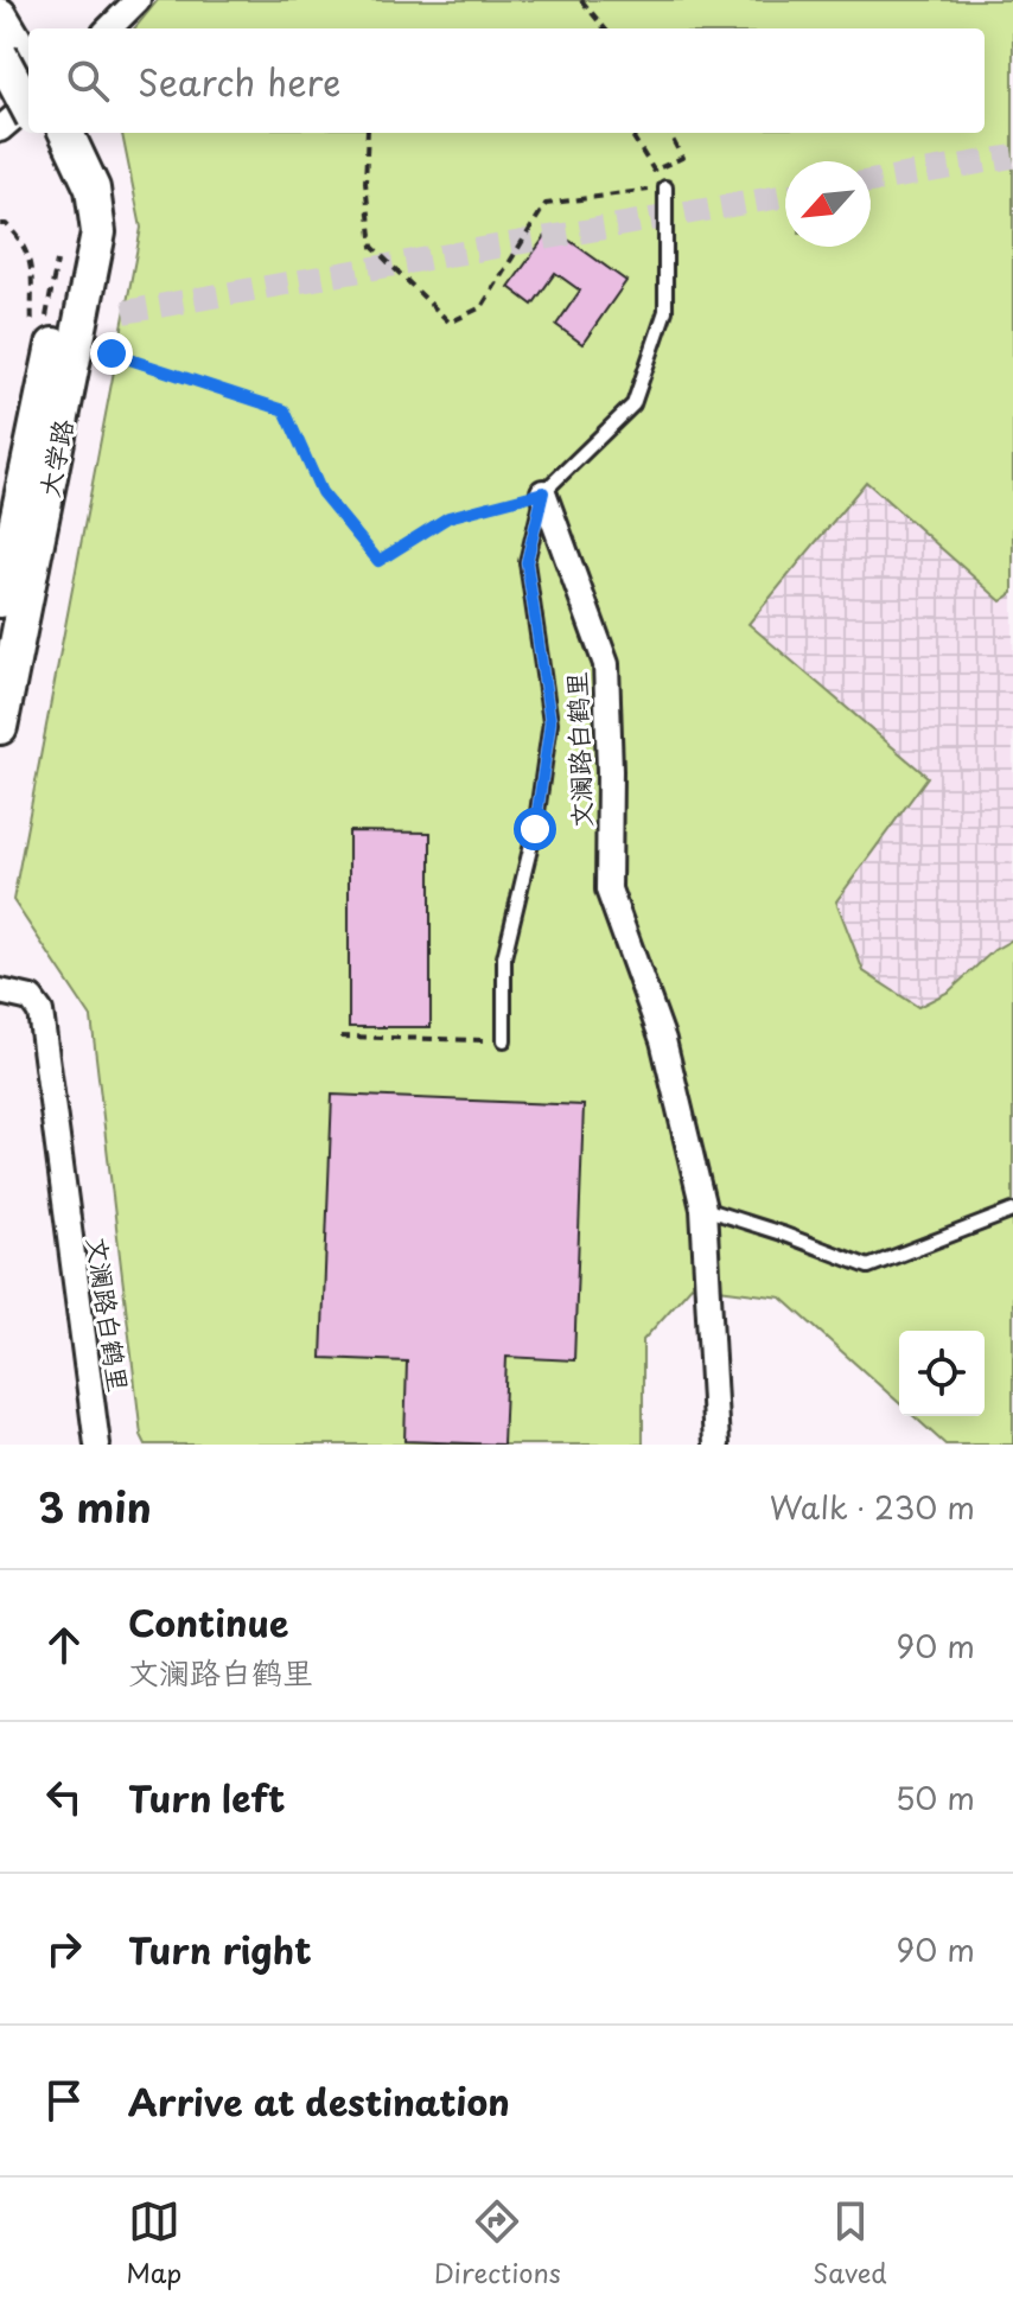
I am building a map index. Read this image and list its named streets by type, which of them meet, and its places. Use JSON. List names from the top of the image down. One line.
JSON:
{"streets":{"main road":["大学路"],"street":["文澜路白鹤里"]},"north":"bottom left","page":{"search":"Search here","heading":["3 min","Walk · 230 m"],"list":[["Continue","文澜路白鹤里","90 m"],["Turn left","50 m"],["Turn right","90 m"],"Arrive at destination"],"nav":["Map","Directions","Saved"]}}
